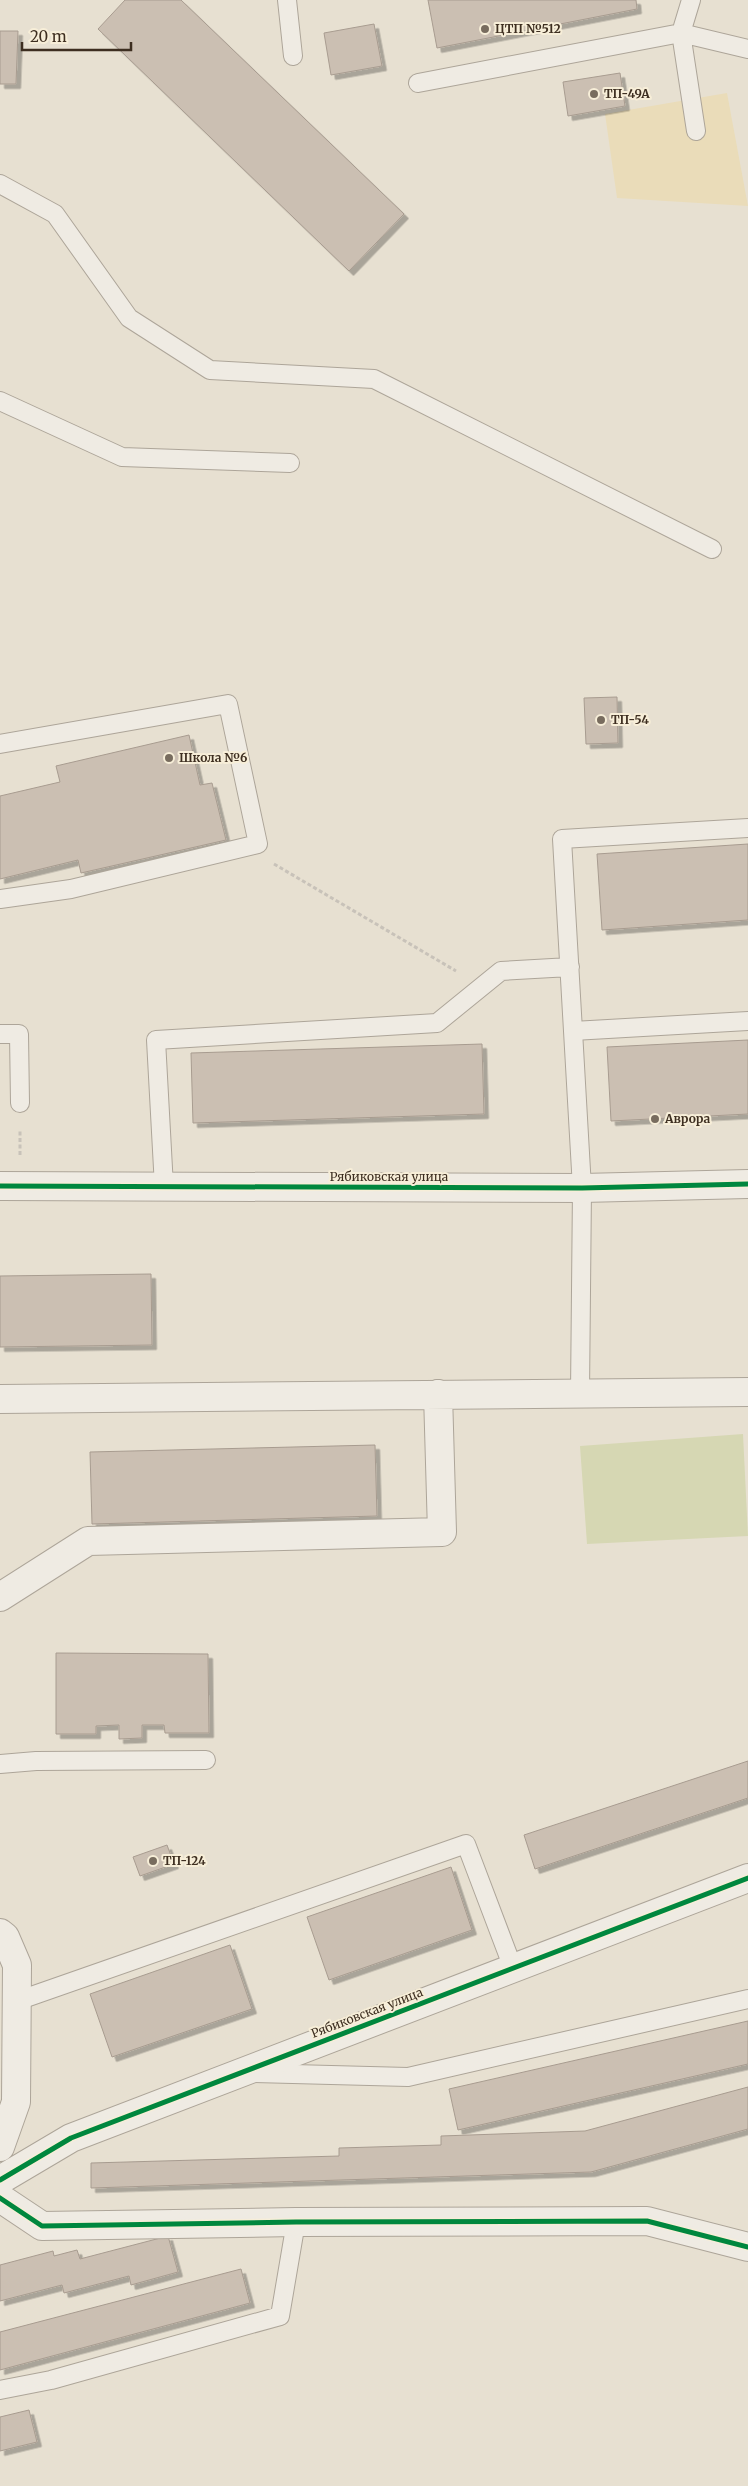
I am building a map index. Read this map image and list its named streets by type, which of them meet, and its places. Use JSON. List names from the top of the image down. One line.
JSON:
{"streets":{"street":["Рябиковская улица"]},"places":["ЦТП №512","ТП-49А","ТП-54","Школа №6","Аврора","ТП-124"],"scale_bar":"20 m"}
